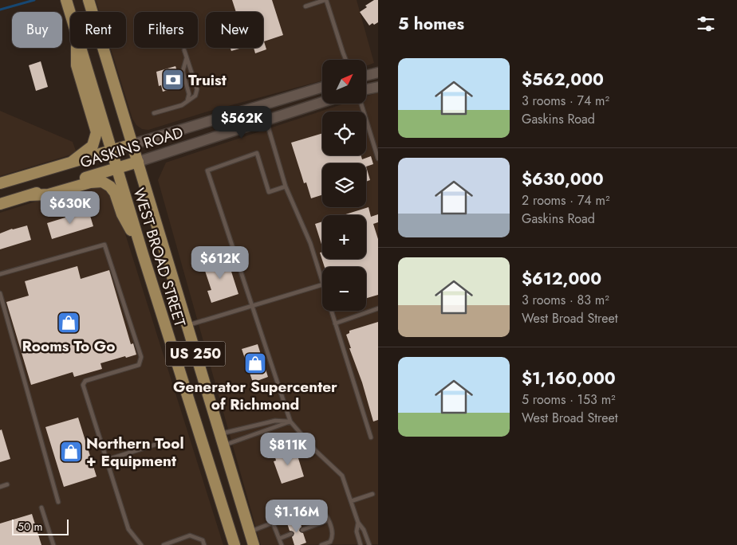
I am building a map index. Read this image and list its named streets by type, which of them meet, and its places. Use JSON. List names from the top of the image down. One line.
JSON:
{"streets":{"main road":["GASKINS ROAD","WEST BROAD STREET","US 250"]},"crossings":[["GASKINS ROAD","WEST BROAD STREET"]],"places":{"bank":["Truist"],"shop":["Rooms To Go","Generator Supercenter of Richmond","Northern Tool + Equipment"]},"scale_bar":"50 m","north":"top right","page":{"heading":"5 homes","chip":["Buy","Rent","Filters","New"],"list":[{"name":"$562,000","note":"3 rooms · 74 m² · Gaskins Road"},{"name":"$630,000","note":"2 rooms · 74 m² · Gaskins Road"},{"name":"$612,000","note":"3 rooms · 83 m² · West Broad Street"},{"name":"$1,160,000","note":"5 rooms · 153 m² · West Broad Street"}],"map_buttons":["+","−"],"price":["$562K","$630K","$612K","$811K","$1.16M"],"scale":"50 m"}}
